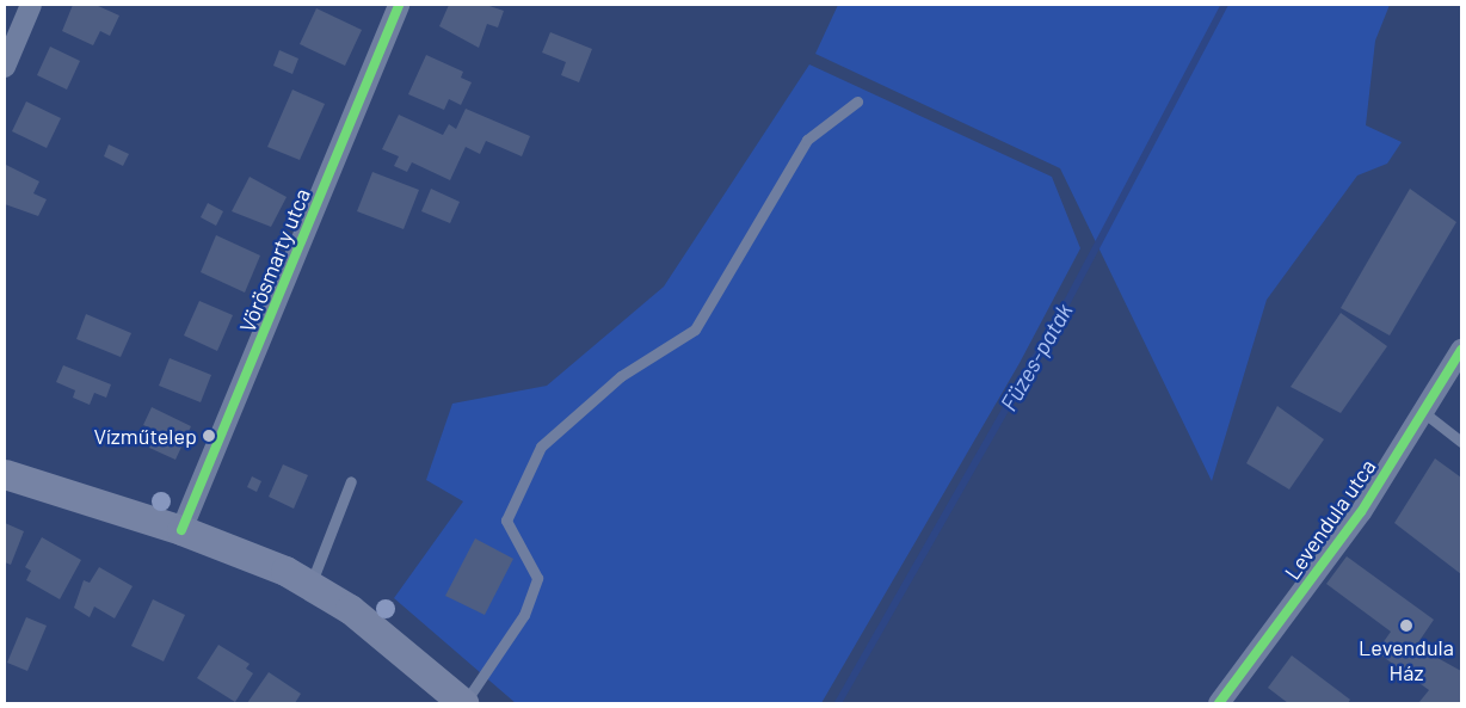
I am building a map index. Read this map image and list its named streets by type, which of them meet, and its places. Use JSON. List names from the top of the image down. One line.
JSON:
{"streets":{"street":["Vörösmarty utca","Levendula utca"]},"water":["Füzes-patak"],"places":["Vízműtelep","Levendula Ház"]}
